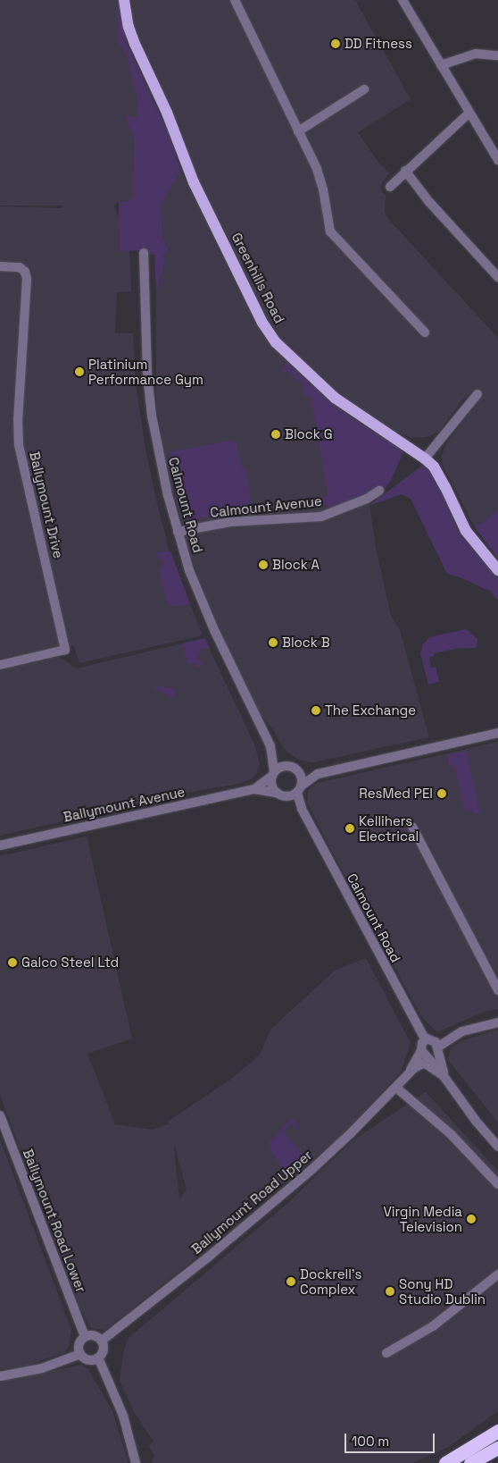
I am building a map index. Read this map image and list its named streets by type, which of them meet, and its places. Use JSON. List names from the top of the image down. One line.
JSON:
{"streets":{"main road":["Greenhills Road"],"street":["Ballymount Drive","Calmount Road","Calmount Avenue","Ballymount Avenue","Ballymount Road Upper","Ballymount Road Lower"]},"crossings":[["Calmount Road","Calmount Avenue"],["Calmount Road","Ballymount Avenue"],["Calmount Road","Ballymount Road Upper"],["Ballymount Road Upper","Ballymount Road Lower"]],"places":["DD Fitness","Platinium Performance Gym","Block G","Block A","Block B","The Exchange","ResMed PEI","Kellihers Electrical","Galco Steel Ltd","Virgin Media Television","Dockrell's Complex","Sony HD Studio Dublin"],"scale_bar":"100 m"}
